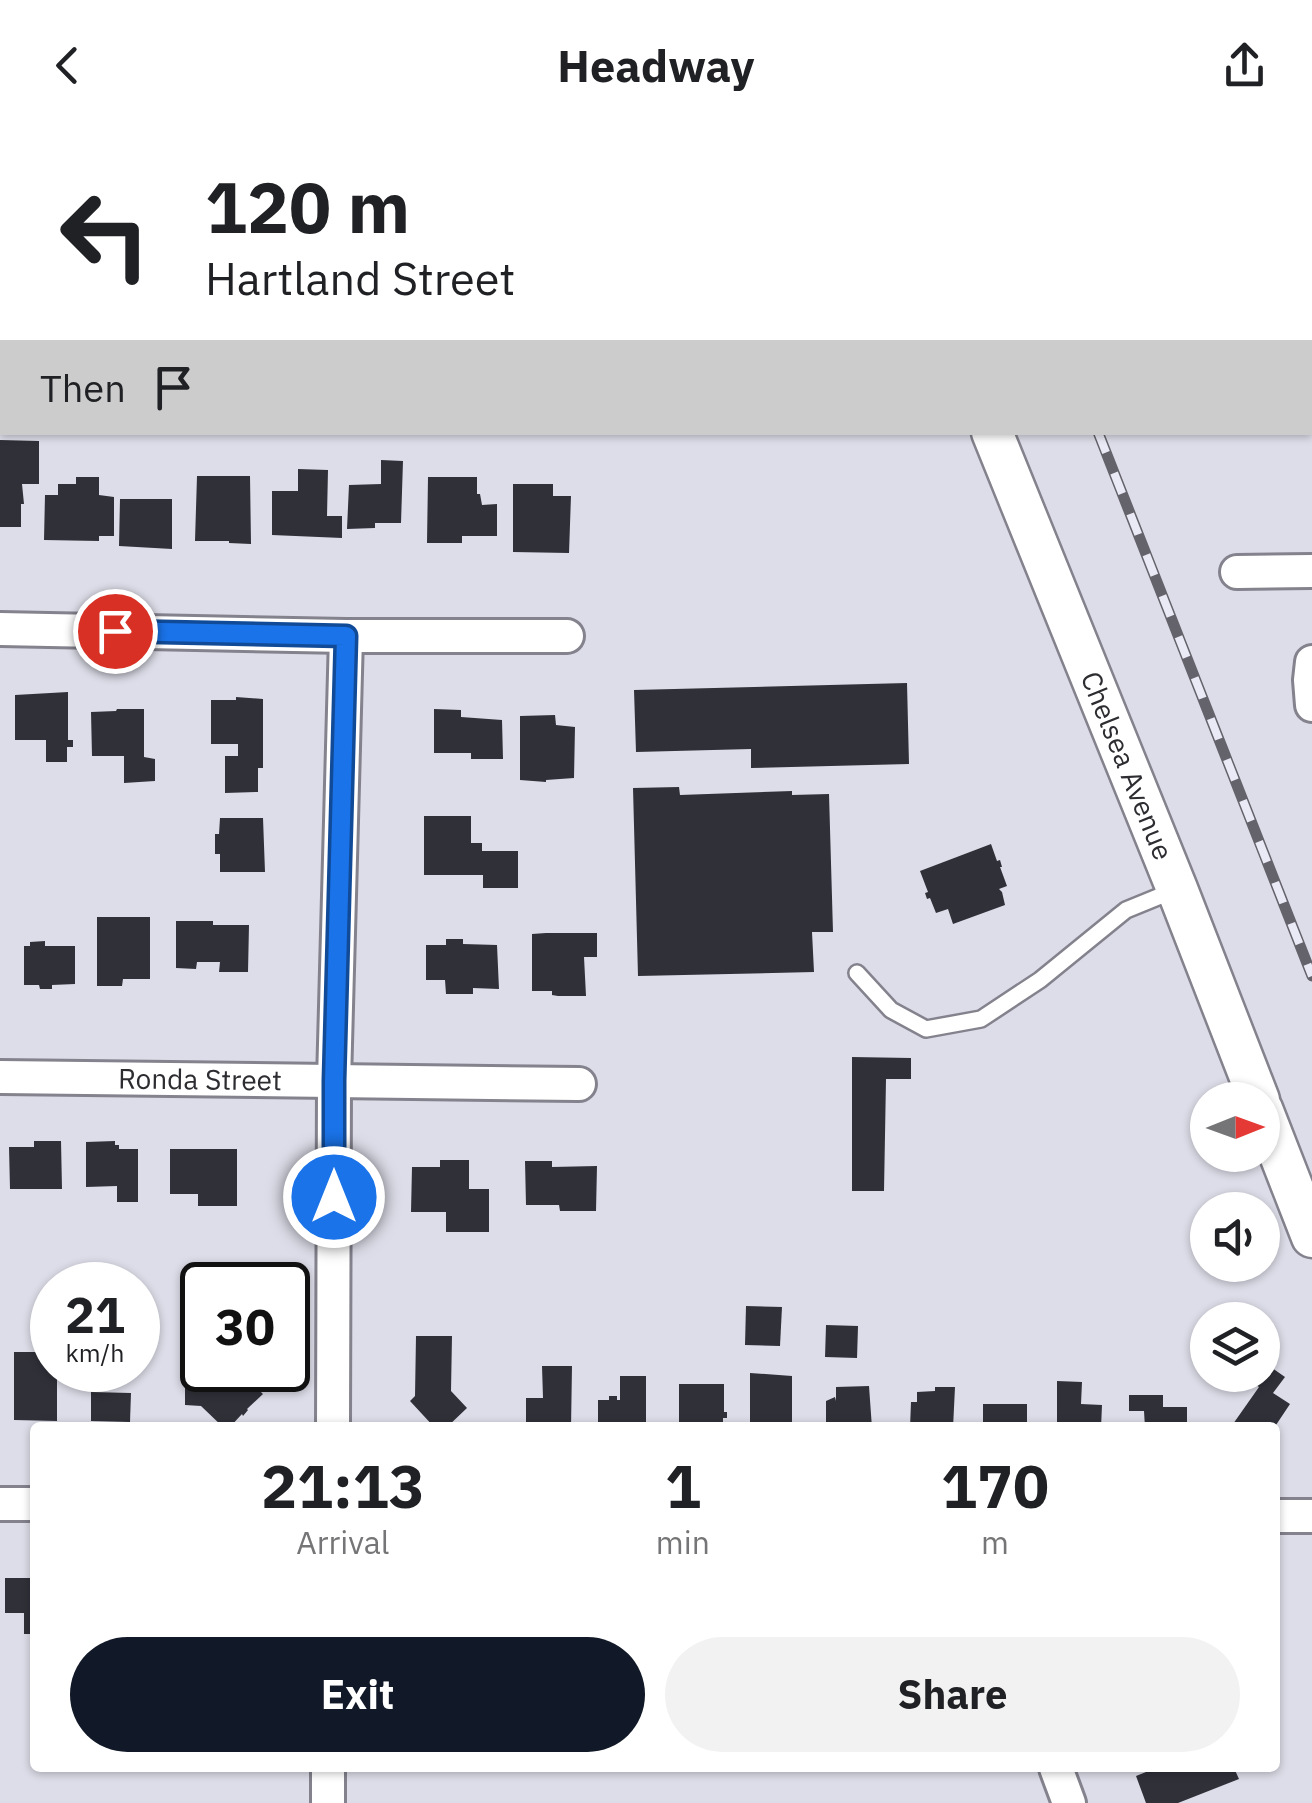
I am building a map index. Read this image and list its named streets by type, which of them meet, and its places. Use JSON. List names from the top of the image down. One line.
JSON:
{"streets":{"street":["Chelsea Avenue","Ronda Street"]},"north":"right","page":{"header":"Headway","turn":["120 m","Hartland Street"],"then":"Then","speed":"21 km/h","limit":"30","eta":["21:13","Arrival","1","min","170","m"],"buttons":["Exit","Share"]}}
